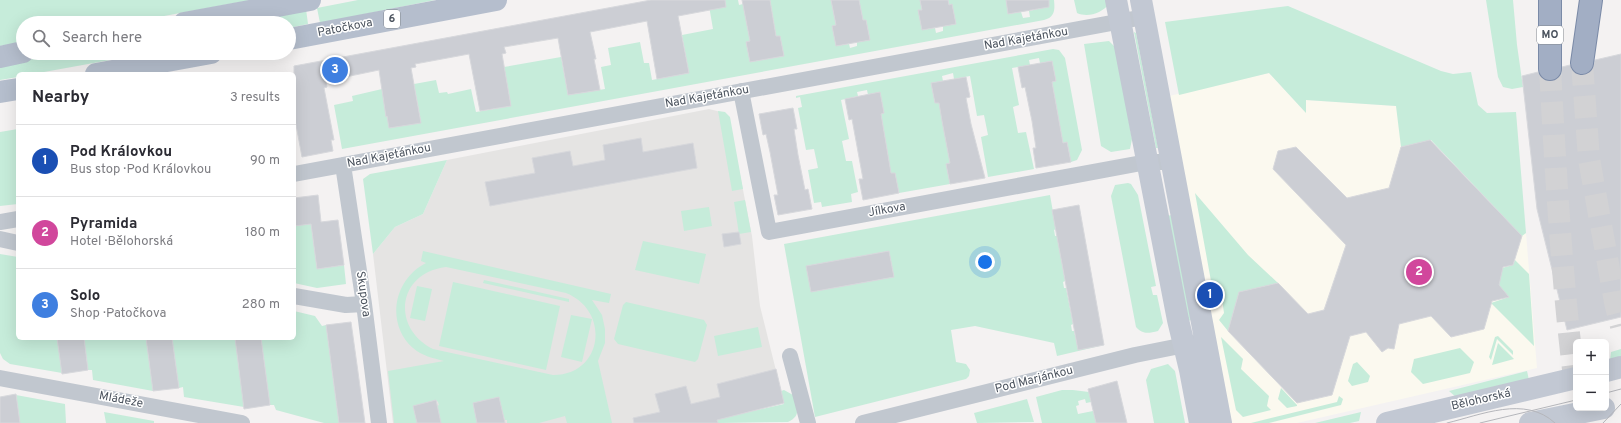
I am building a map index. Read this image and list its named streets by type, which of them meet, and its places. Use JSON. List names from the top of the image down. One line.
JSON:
{"streets":{"highway":["MO"],"main road":["6","Patočkova","Bělohorská"],"street":["Nad Kajetánkou","Jílkova","Skupova","Pod Marjánkou","Mládeže"]},"crossings":[["Nad Kajetánkou","Jílkova"],["Nad Kajetánkou","Skupova"]],"page":{"search":"Search here","pins":["3","2","1"],"heading":["Nearby","3 results"],"list":[{"mark":"1","name":"Pod Královkou","note":"Bus stop · Pod Královkou","value":"90 m"},{"mark":"2","name":"Pyramida","note":"Hotel · Bělohorská","value":"180 m"},{"mark":"3","name":"Solo","note":"Shop · Patočkova","value":"280 m"}],"map_buttons":["+","−"]}}
